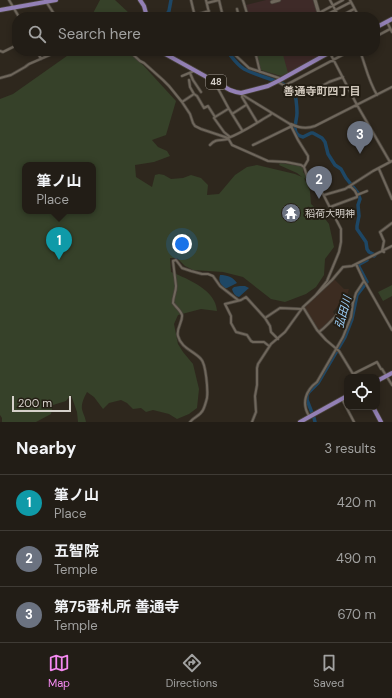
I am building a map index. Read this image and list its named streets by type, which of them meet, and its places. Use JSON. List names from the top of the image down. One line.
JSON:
{"streets":{"main road":["48"]},"districts":["善通寺町四丁目"],"water":["弘田川"],"places":{"temple":["稻荷大明神"]},"scale_bar":"200 m","page":{"search":"Search here","pins":["3","2","1"],"popup":["筆ノ山","Place"],"scale":"200 m","heading":["Nearby","3 results"],"list":[{"mark":"1","name":"筆ノ山","note":"Place","value":"420 m"},{"mark":"2","name":"五智院","note":"Temple","value":"490 m"},{"mark":"3","name":"第75番札所 善通寺","note":"Temple","value":"670 m"}],"nav":["Map","Directions","Saved"]}}
